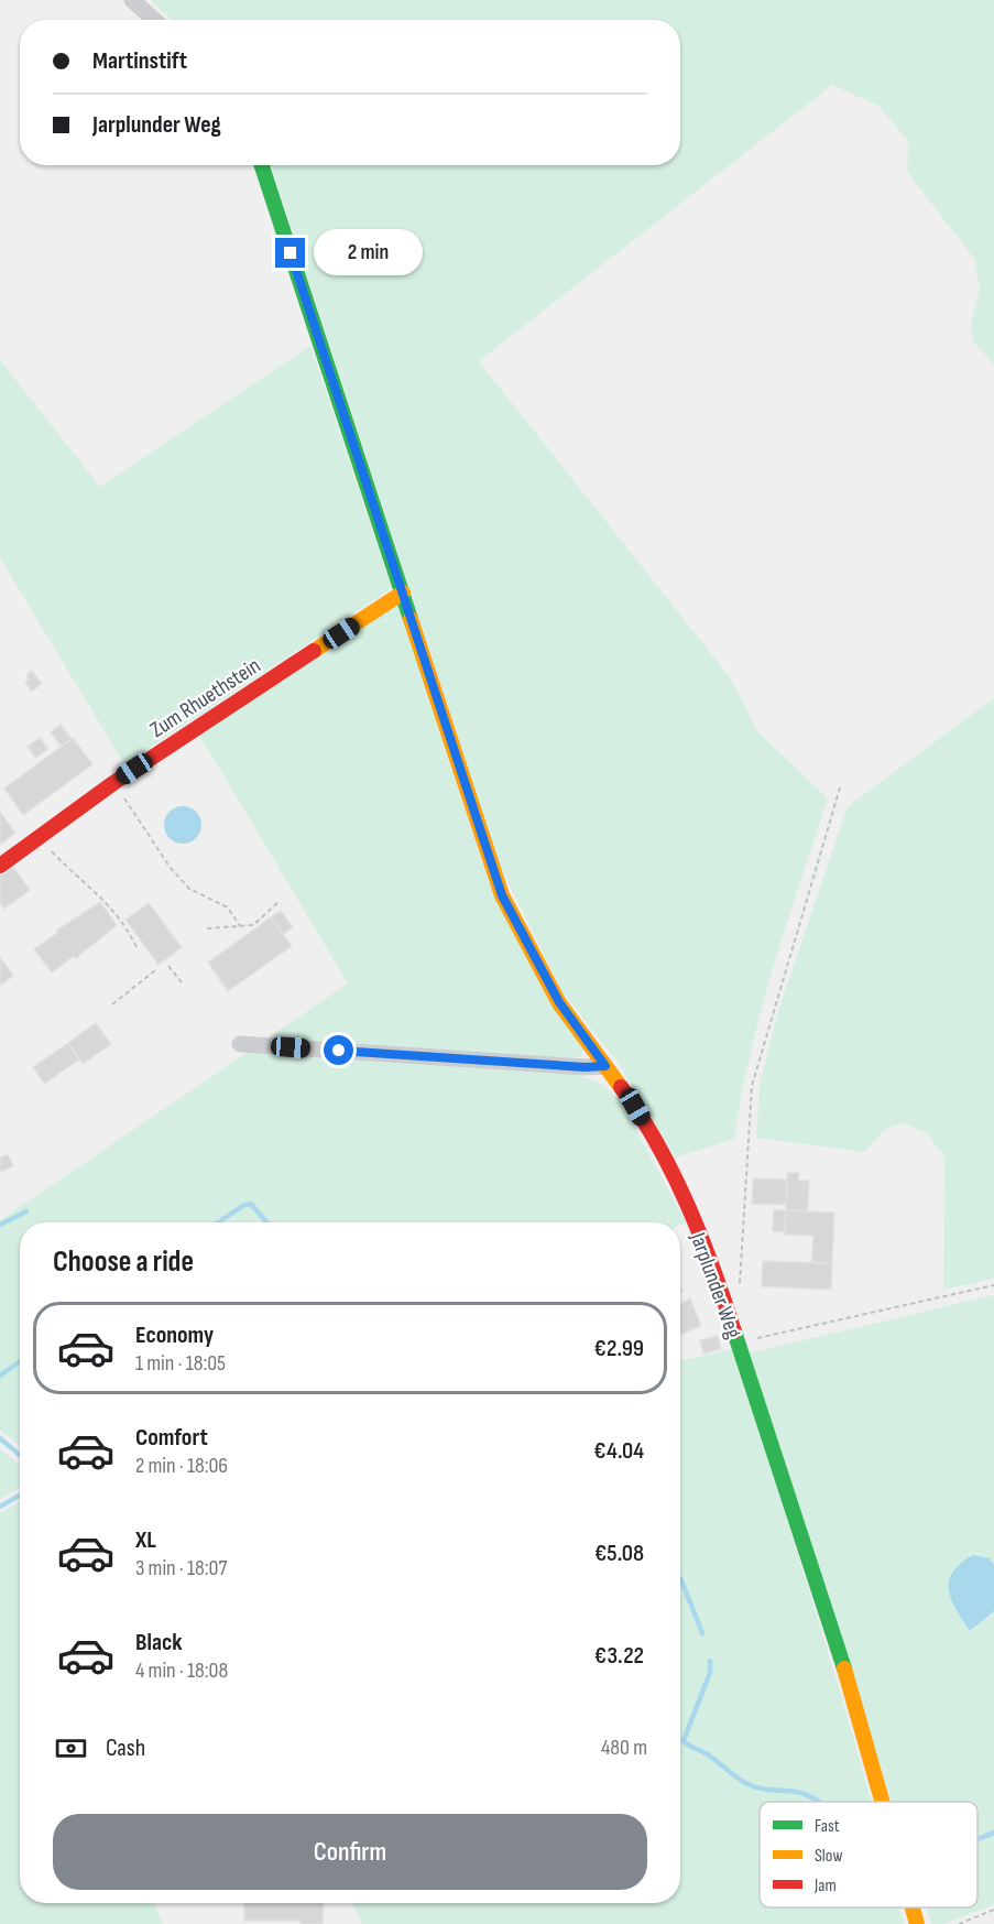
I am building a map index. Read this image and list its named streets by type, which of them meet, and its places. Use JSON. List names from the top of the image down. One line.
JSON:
{"streets":{"street":["Zum Rhuethstein","Jarplunder Weg"]},"crossings":[["Zum Rhuethstein","Jarplunder Weg"]],"legend":["Fast","Slow","Jam"],"page":{"banner":["Martinstift","Jarplunder Weg"],"bubble":"2 min","heading":"Choose a ride","list":[{"name":"Economy","note":"1 min · 18:05","value":"€2.99"},{"name":"Comfort","note":"2 min · 18:06","value":"€4.04"},{"name":"XL","note":"3 min · 18:07","value":"€5.08"},{"name":"Black","note":"4 min · 18:08","value":"€3.22"}],"pay":["Cash","480 m"],"buttons":"Confirm"}}
